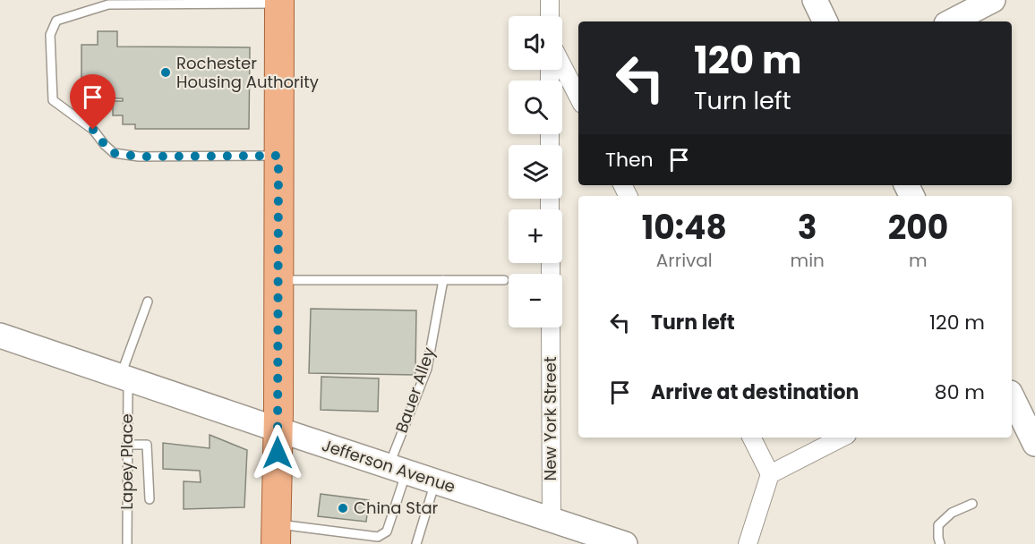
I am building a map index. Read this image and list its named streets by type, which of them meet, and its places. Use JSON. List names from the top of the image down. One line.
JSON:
{"streets":{"main road":["Jefferson Avenue"],"street":["New York Street"],"lane":["Bauer Alley","Lapey Place"]},"crossings":[["Bauer Alley","Jefferson Avenue"],["New York Street","Jefferson Avenue"],["Lapey Place","Jefferson Avenue"]],"places":["Rochester Housing Authority","China Star"],"page":{"map_buttons":["+","−"],"turn":["120 m","Turn left"],"then":"Then","eta":["10:48","Arrival","3","min","200","m"],"list":[{"name":"Turn left","value":"120 m"},{"name":"Arrive at destination","value":"80 m"}]}}
